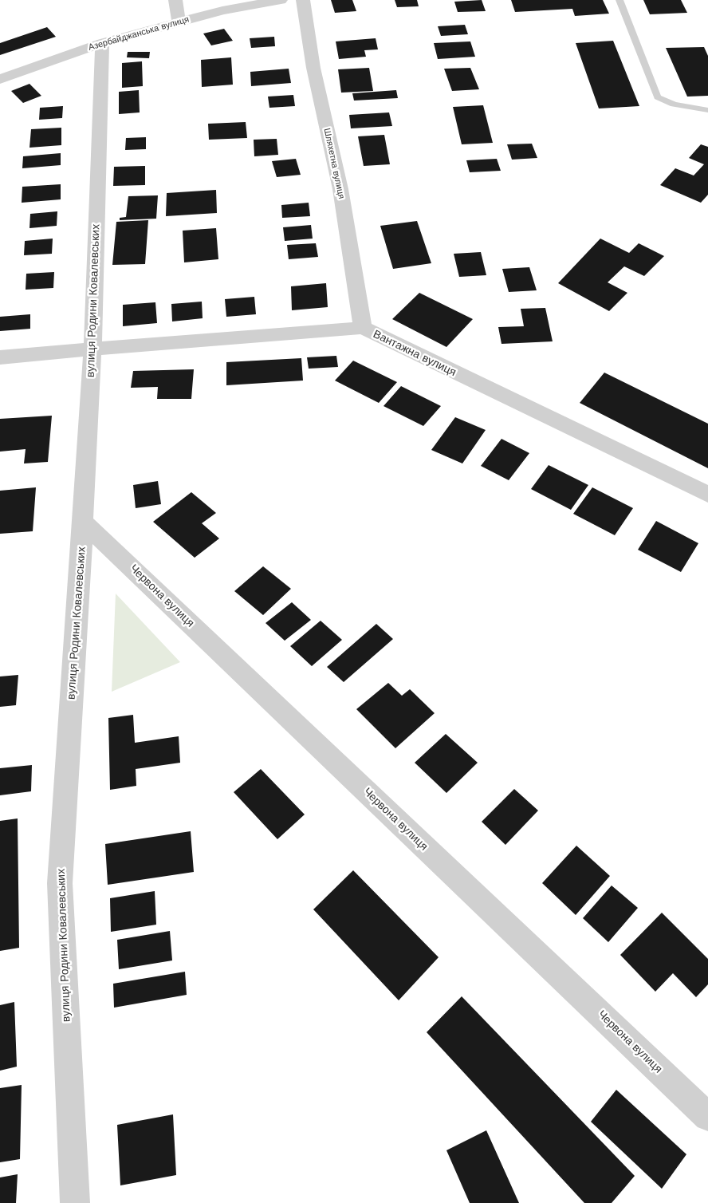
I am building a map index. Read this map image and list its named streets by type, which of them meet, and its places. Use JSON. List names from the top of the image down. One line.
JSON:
{"streets":{"street":["Азербайджанська вулиця","Шляхетна вулиця","вулиця Родини Ковалевських","Вантажна вулиця","Червона вулиця"]},"crossings":[["Азербайджанська вулиця","вулиця Родини Ковалевських"],["Шляхетна вулиця","Вантажна вулиця"],["вулиця Родини Ковалевських","Вантажна вулиця"],["вулиця Родини Ковалевських","Червона вулиця"]]}
